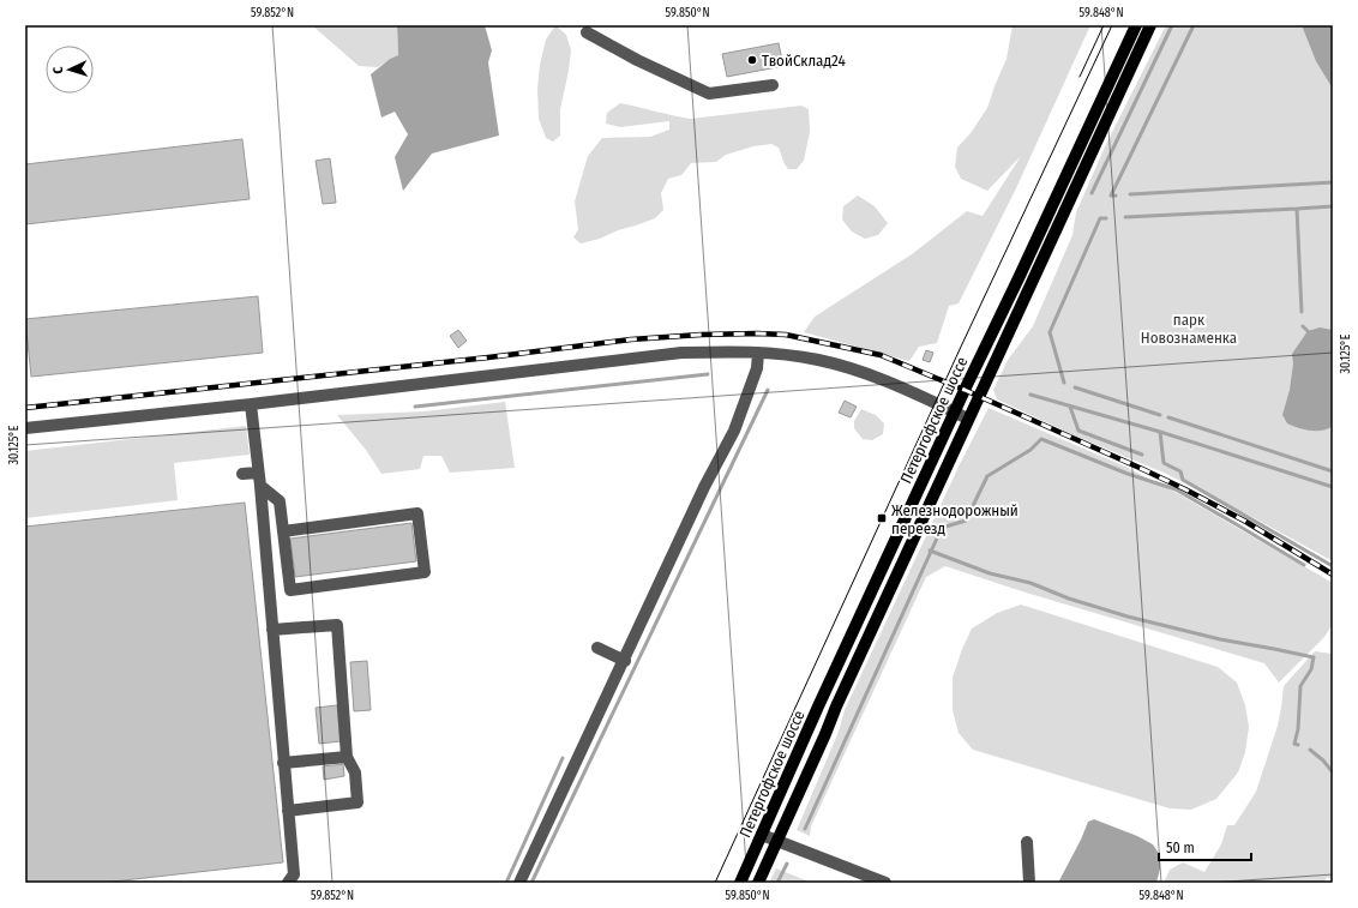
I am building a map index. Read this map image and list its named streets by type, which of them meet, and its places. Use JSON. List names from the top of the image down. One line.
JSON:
{"streets":{"main road":["Петергофское шоссе"]},"parks":["парк Новознаменка"],"places":{"other":["ТвойСклад24"],"transit":["Железнодорожный переезд"]},"scale_bar":"50 m","north":"left","coordinates":["59.852°N","59.850°N","59.848°N","30.125°E"]}
